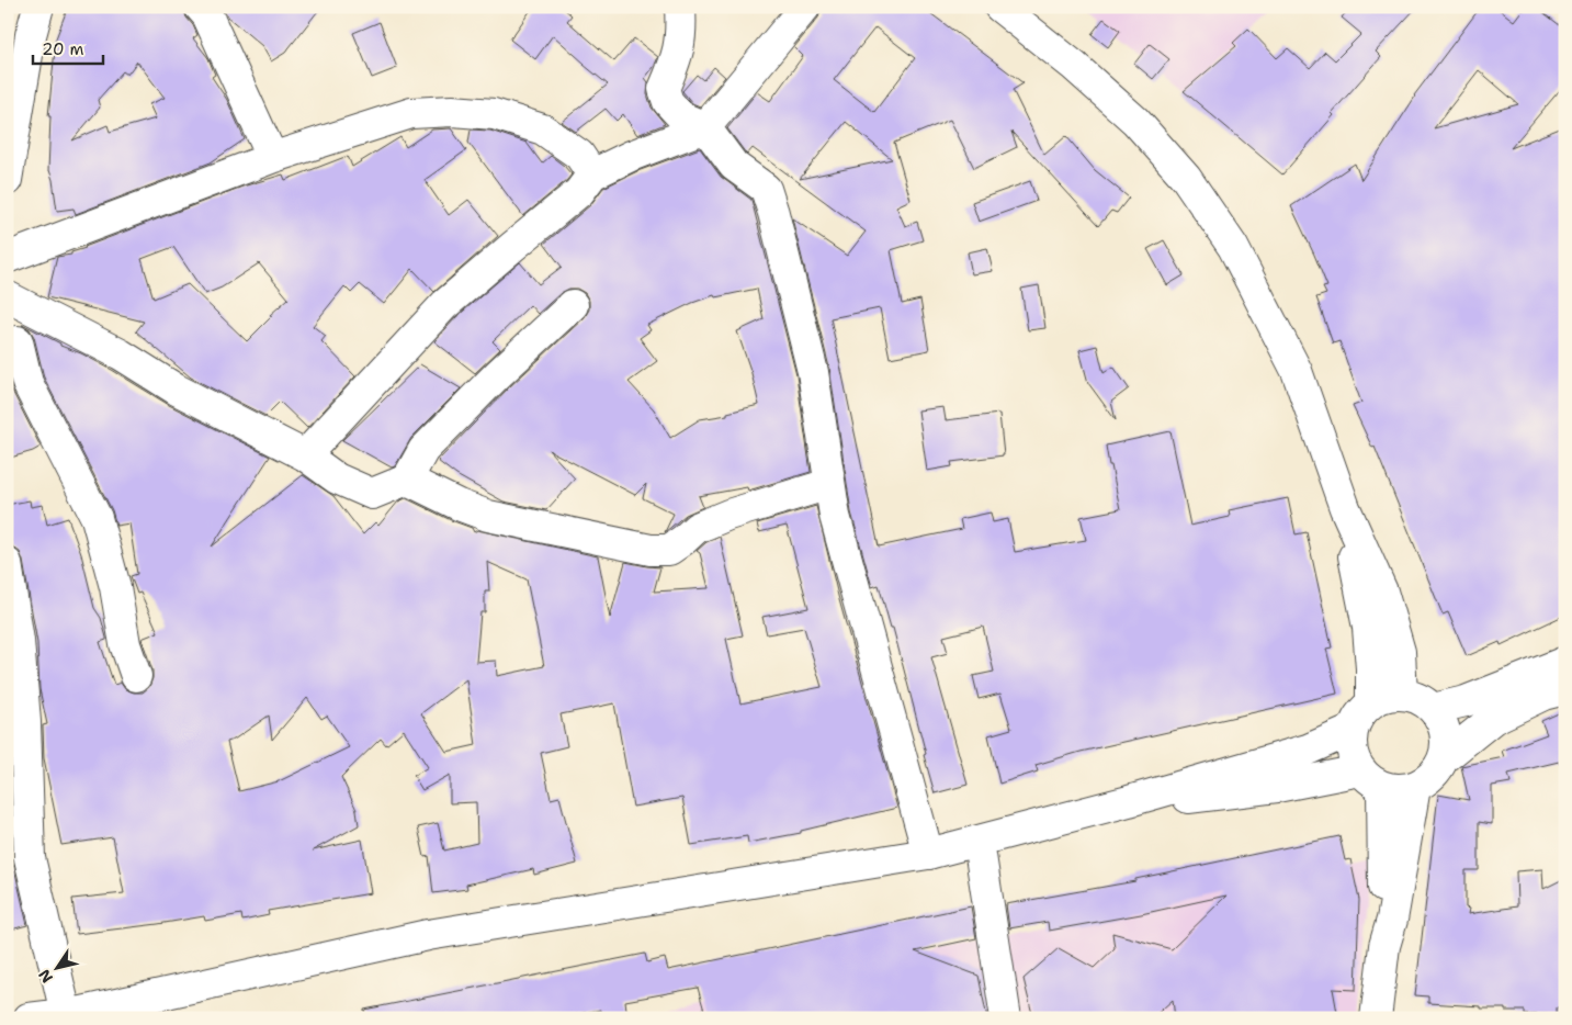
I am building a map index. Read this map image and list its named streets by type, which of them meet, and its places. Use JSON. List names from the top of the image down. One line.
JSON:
{"scale_bar":"20 m","north":"bottom left"}
